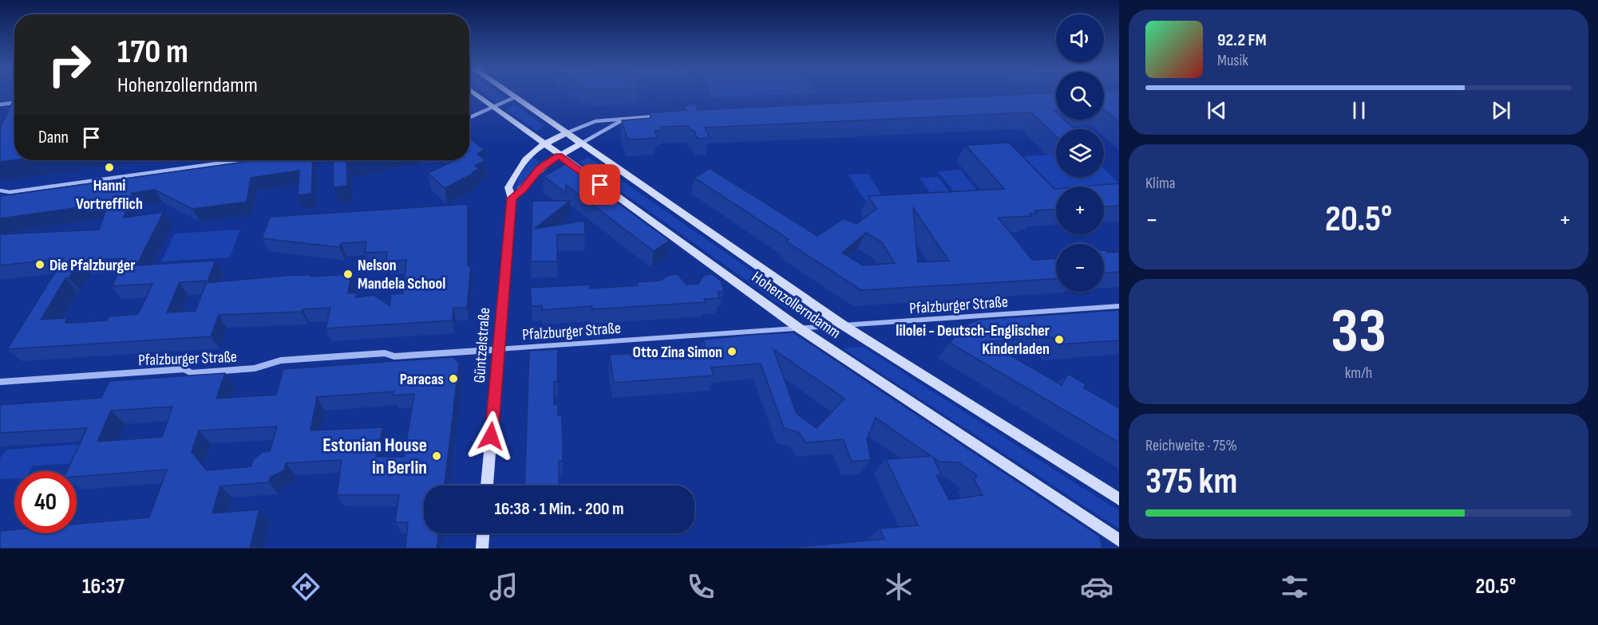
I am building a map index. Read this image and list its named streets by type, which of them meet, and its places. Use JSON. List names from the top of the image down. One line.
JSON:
{"streets":{"main road":["Hohenzollerndamm","Güntzelstraße"],"street":["Pfalzburger Straße"]},"crossings":[["Hohenzollerndamm","Pfalzburger Straße"],["Hohenzollerndamm","Güntzelstraße"],["Pfalzburger Straße","Güntzelstraße"]],"places":["Hanni Vortrefflich","Die Pfalzburger","Nelson Mandela School","lilolei - Deutsch-Englischer Kinderladen","Otto Zina Simon","Paracas","Estonian House in Berlin"],"page":{"map_buttons":["+","−"],"turn":["170 m","Hohenzollerndamm"],"song":["92.2 FM","Musik"],"then":"Dann","tile":["Klima",["33","km/h"],["Reichweite · 75%","375 km"]],"heat":["−","20.5°","+"],"limit":"40","trip":"16:38 · 1 Min. · 200 m","tabs":["16:37","20.5°"]}}
